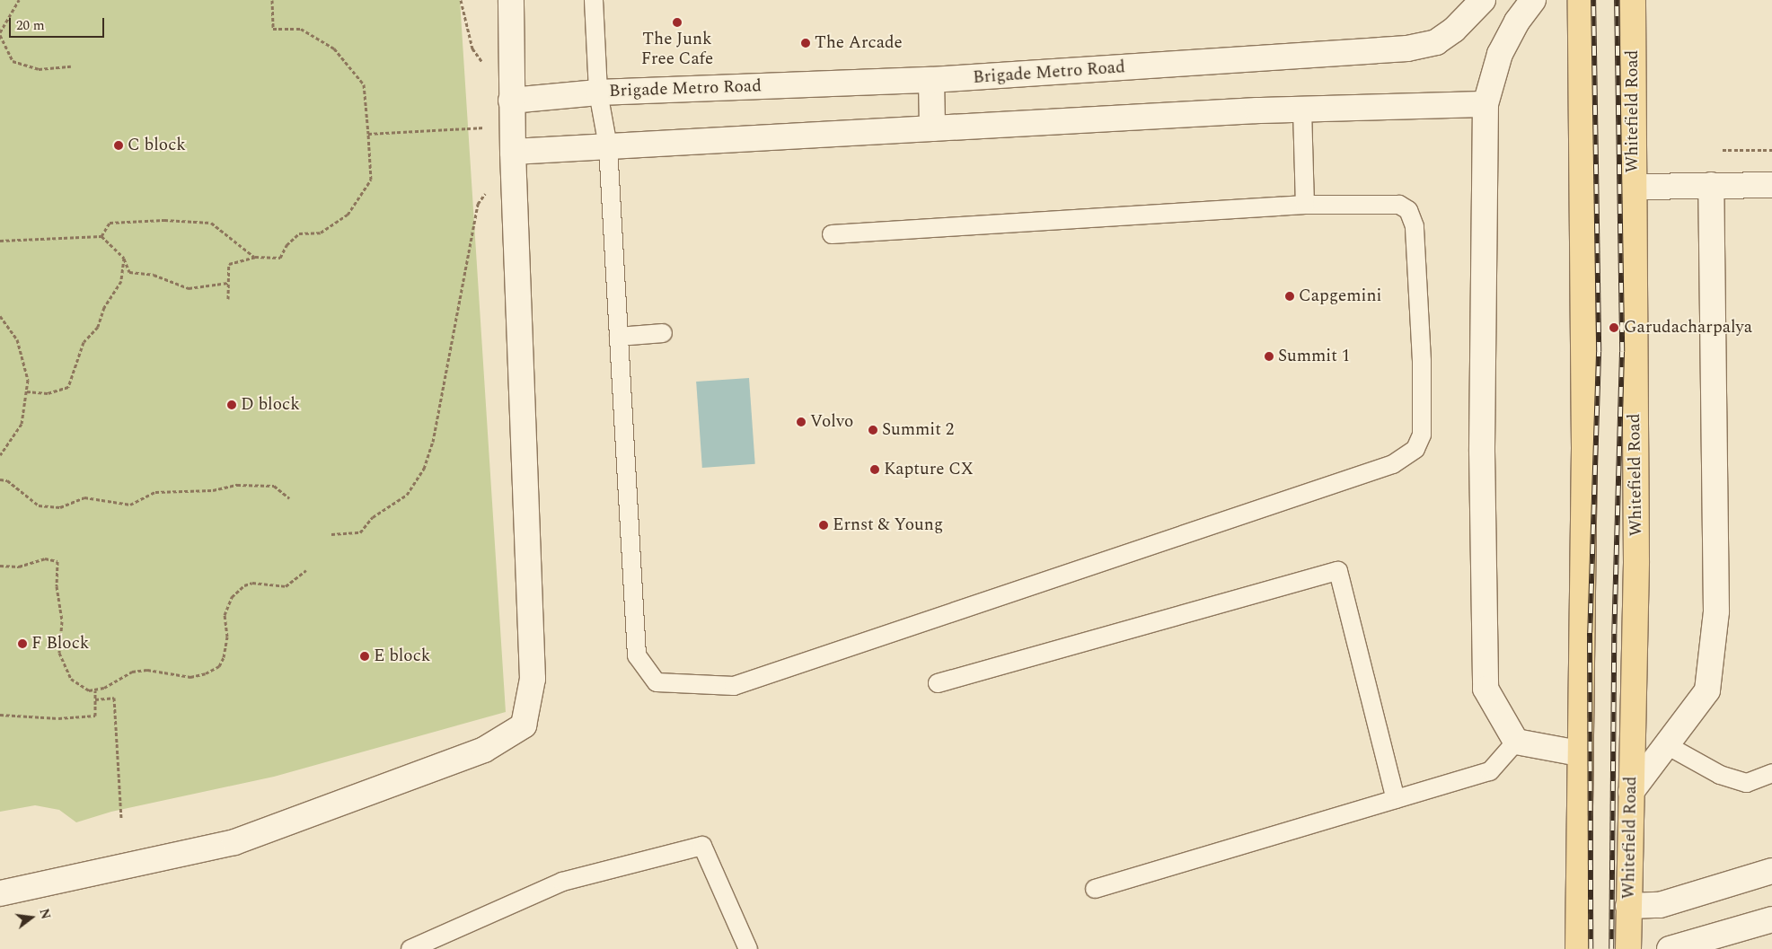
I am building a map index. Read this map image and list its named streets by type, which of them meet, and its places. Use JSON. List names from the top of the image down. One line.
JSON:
{"streets":{"main road":["Whitefield Road"],"street":["Brigade Metro Road"]},"places":["The Junk Free Cafe","The Arcade","C block","Capgemini","Garudacharpalya","Summit 1","D block","Volvo","Summit 2","Kapture CX","Ernst & Young","F Block","E block"],"scale_bar":"20 m","north":"right"}
